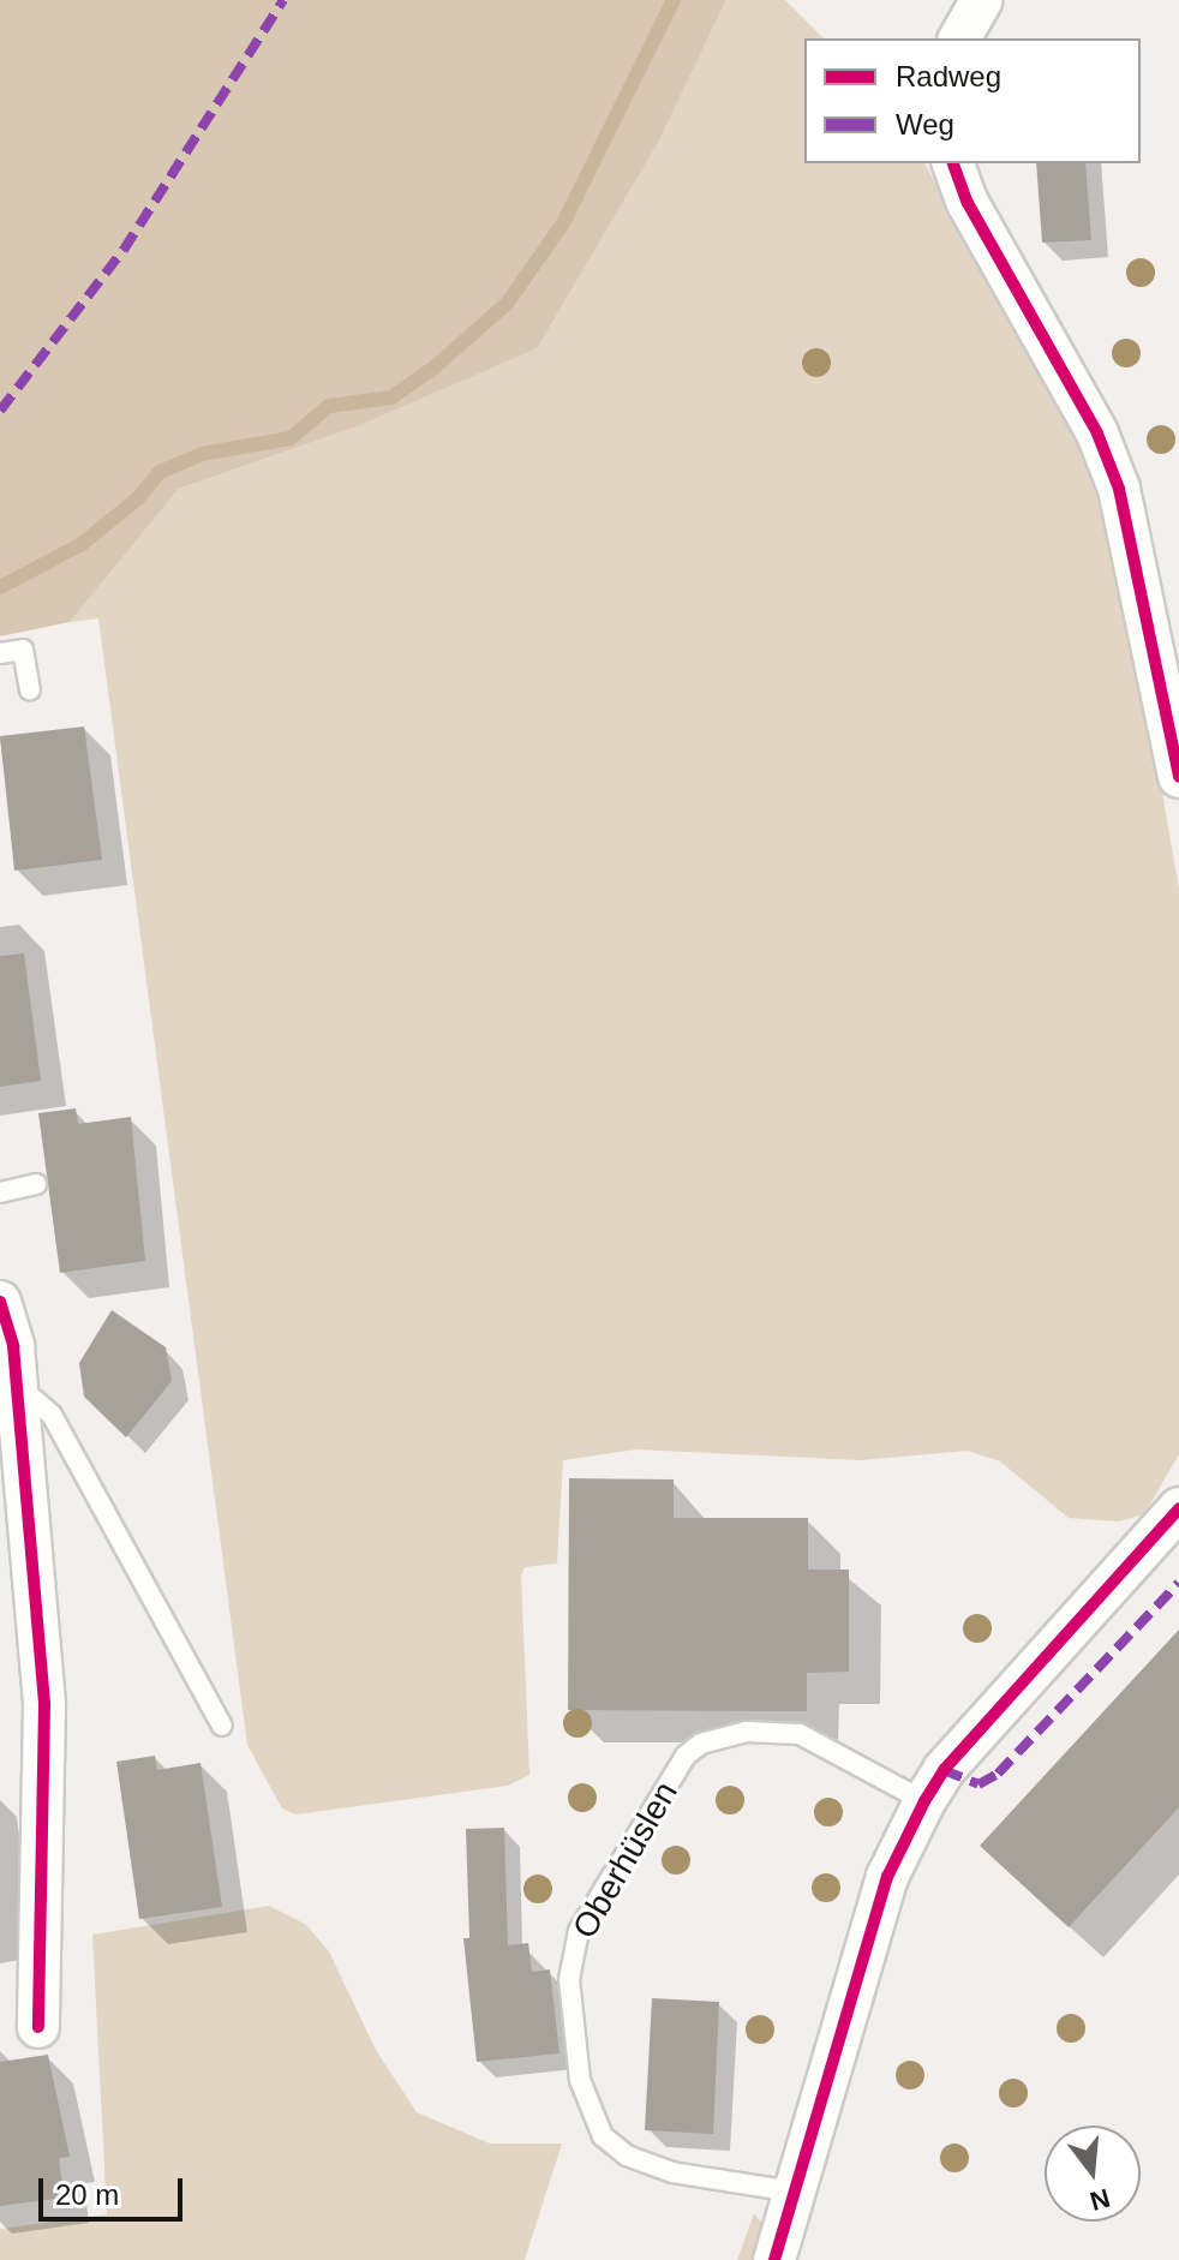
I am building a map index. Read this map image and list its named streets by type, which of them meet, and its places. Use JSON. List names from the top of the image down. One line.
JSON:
{"streets":{"lane":["Oberhüslen"]},"legend":["Radweg","Weg"],"scale_bar":"20 m","north":"bottom"}
